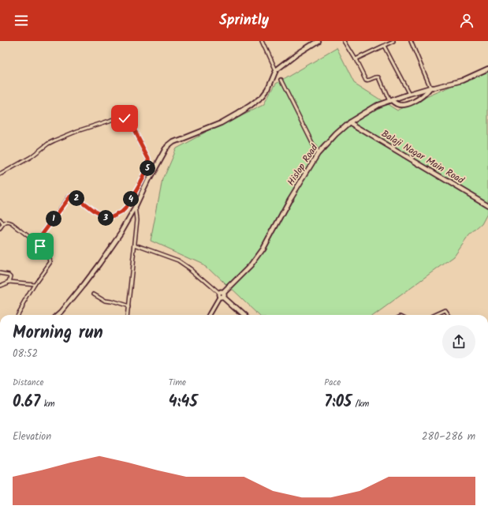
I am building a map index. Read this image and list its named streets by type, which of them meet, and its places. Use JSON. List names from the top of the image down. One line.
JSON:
{"streets":{"street":["Balaji Nagar Main Road","Hislop Road"]},"crossings":[["Balaji Nagar Main Road","Hislop Road"]],"page":{"header":"Sprintly","pins":["5","2","4","3","1"],"heading":["Morning run","08:52"],"stats":[["Distance","0.67 km"],["Time","4:45"],["Pace","7:05 /km"]],"chart":["Elevation","280–286 m"]}}
